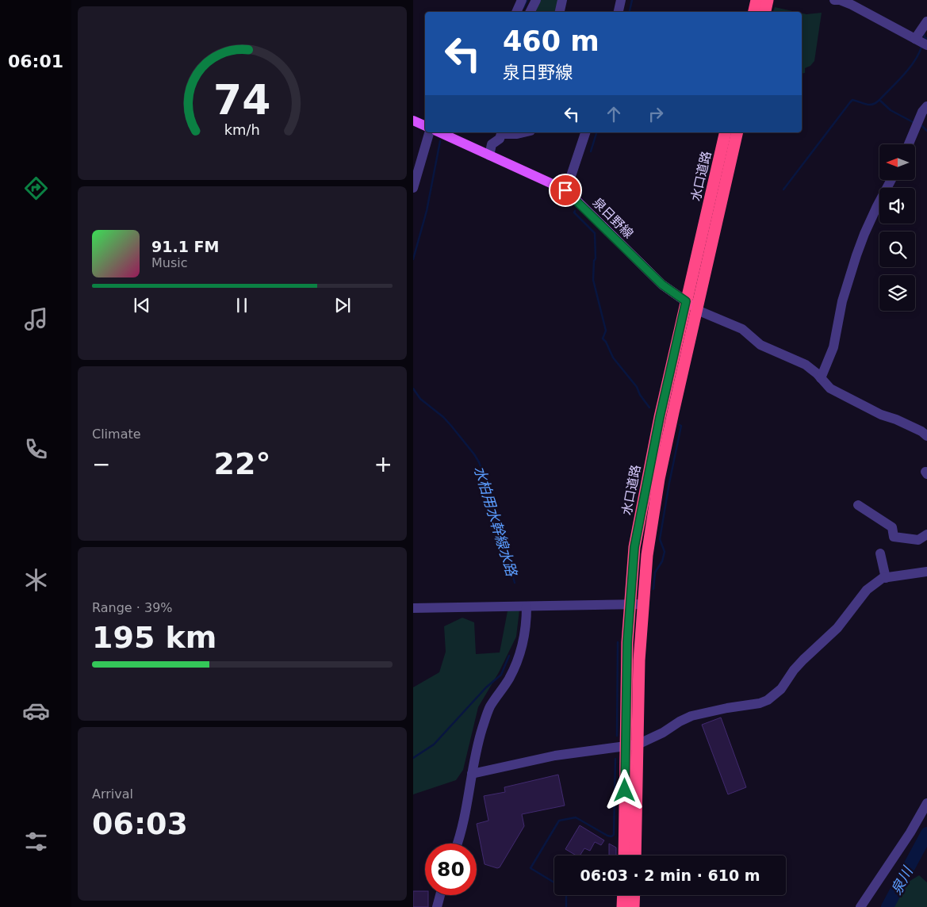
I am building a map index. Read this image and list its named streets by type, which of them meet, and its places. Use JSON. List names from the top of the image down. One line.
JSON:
{"streets":{"highway":["水口道路"],"main road":["泉日野線"]},"crossings":[["水口道路","泉日野線"]],"water":["水柏用水幹線水路","泉川"],"north":"left","page":{"tabs":"06:01","turn":["460 m","泉日野線"],"song":["91.1 FM","Music"],"tile":["Climate",["Range · 39%","195 km"],["Arrival","06:03"]],"heat":["−","22°","+"],"limit":"80","trip":"06:03 · 2 min · 610 m","gauge":["74","km/h"]}}
